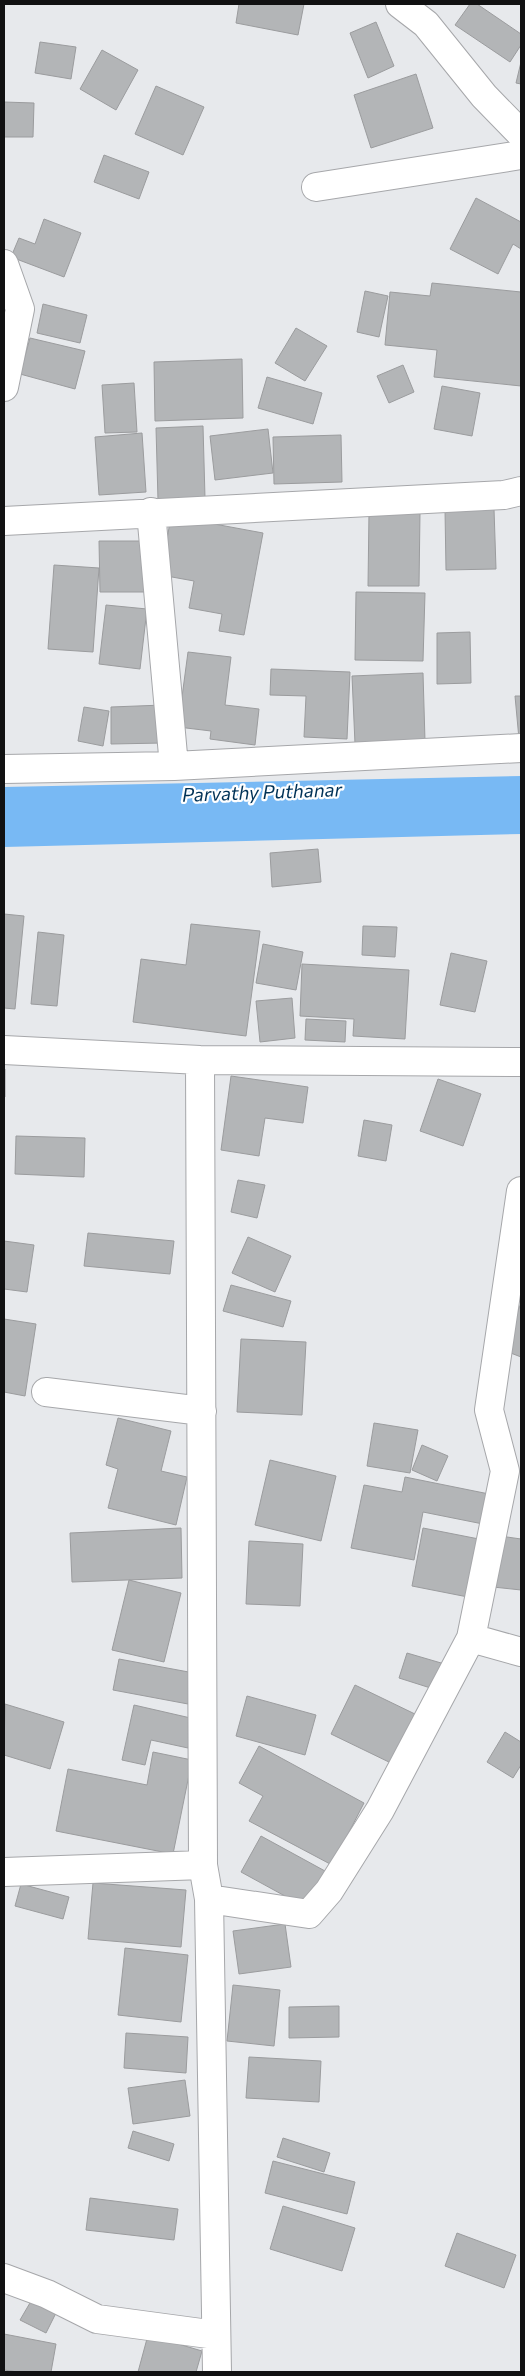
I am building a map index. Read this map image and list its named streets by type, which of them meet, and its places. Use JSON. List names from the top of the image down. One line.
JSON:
{"water":["Parvathy Puthanar"]}
